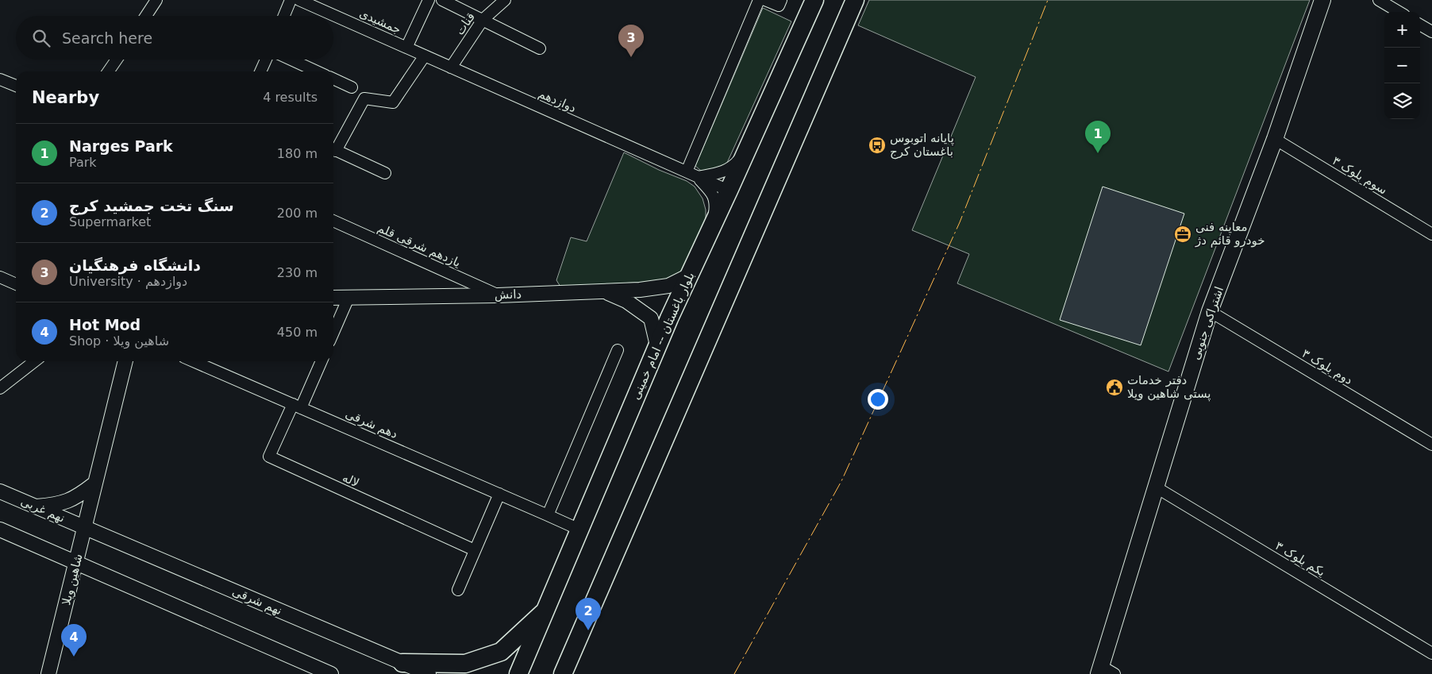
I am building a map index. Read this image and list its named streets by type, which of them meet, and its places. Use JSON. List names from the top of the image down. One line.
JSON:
{"streets":{"main road":["اشتراکی جنوبی","بلوار باغستان -- امام خمینی"],"street":["جمشیدی","قنات","دوازدهم","سوم بلوک ۳","یازدهم شرقی قلم","دانش","دوم بلوک ۳","دهم شرقی","لاله","نهم غربی","یکم بلوک ۳","شاهین ویلا","نهم شرقی"]},"crossings":[["جمشیدی","دوازدهم"],["قنات","دوازدهم"],["دوازدهم","بلوار باغستان -- امام خمینی"],["سوم بلوک ۳","اشتراکی جنوبی"],["یازدهم شرقی قلم","دانش"],["دانش","بلوار باغستان -- امام خمینی"],["اشتراکی جنوبی","دوم بلوک ۳"],["اشتراکی جنوبی","یکم بلوک ۳"],["بلوار باغستان -- امام خمینی","دهم شرقی"],["دهم شرقی","لاله"],["نهم غربی","شاهین ویلا"],["نهم غربی","نهم شرقی"],["شاهین ویلا","نهم شرقی"]],"places":{"bus stop":["پایانه اتوبوس باغستان کرج"],"office":["معاینه فنی خودرو قائم دژ"],"public building":["دفتر خدمات پستی شاهین ویلا"]},"page":{"map_buttons":["+","−"],"search":"Search here","pins":["3","1","2","4"],"heading":["Nearby","4 results"],"list":[{"mark":"1","name":"Narges Park","note":"Park","value":"180 m"},{"mark":"2","name":"سنگ تخت جمشید کرج","note":"Supermarket","value":"200 m"},{"mark":"3","name":"دانشگاه فرهنگیان","note":"University · دوازدهم","value":"230 m"},{"mark":"4","name":"Hot Mod","note":"Shop · شاهین ویلا","value":"450 m"}]}}
